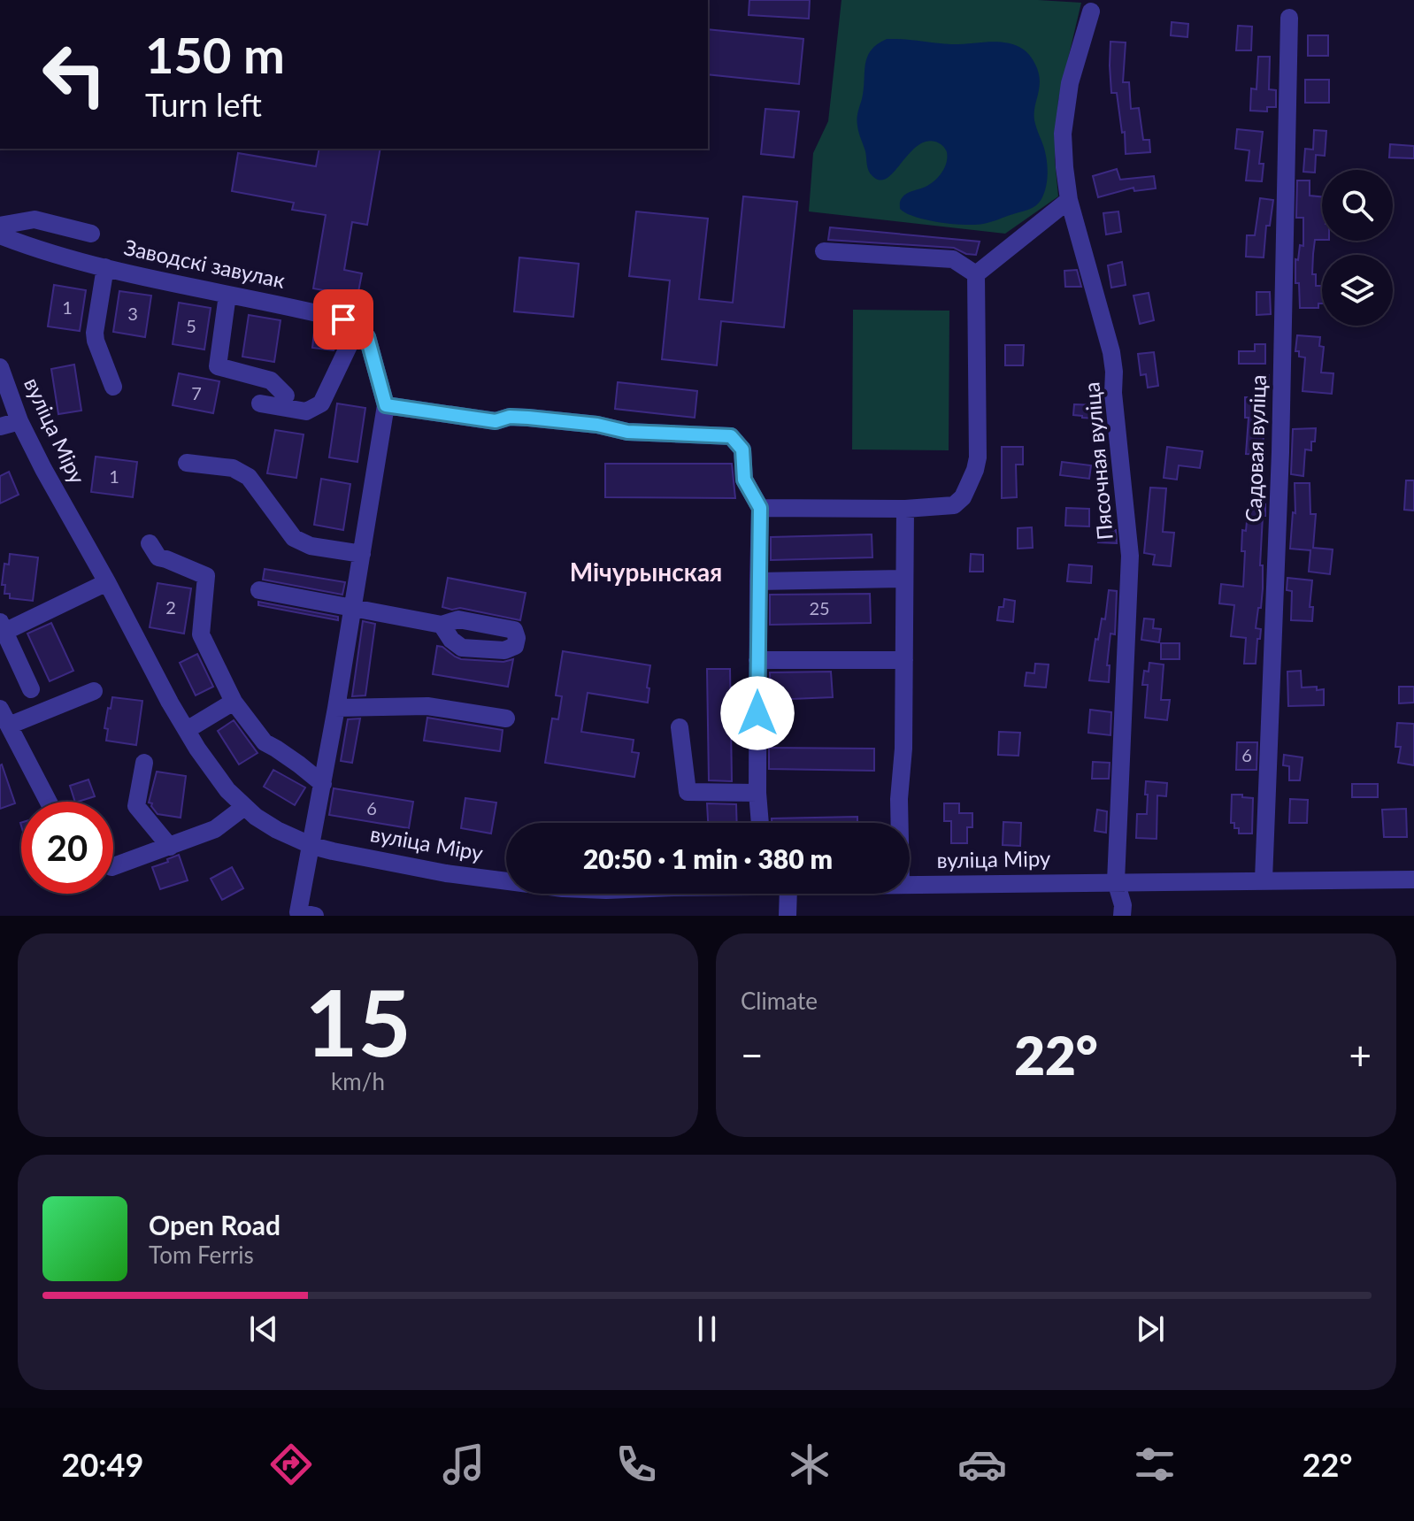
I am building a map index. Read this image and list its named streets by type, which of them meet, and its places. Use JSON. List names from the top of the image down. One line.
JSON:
{"streets":{"street":["Заводскі завулак","вуліца Міру","Садовая вуліца","Пясочная вуліца"]},"crossings":[["вуліца Міру","Садовая вуліца"],["вуліца Міру","Пясочная вуліца"]],"districts":["Мічурынская"],"house_numbers":["1","3","5","7","1","2","25","6","6"],"page":{"turn":["150 m","Turn left"],"limit":"20","trip":"20:50 · 1 min · 380 m","tile":[["15","km/h"],"Climate"],"heat":["−","22°","+"],"song":["Open Road","Tom Ferris"],"tabs":["20:49","22°"]}}
